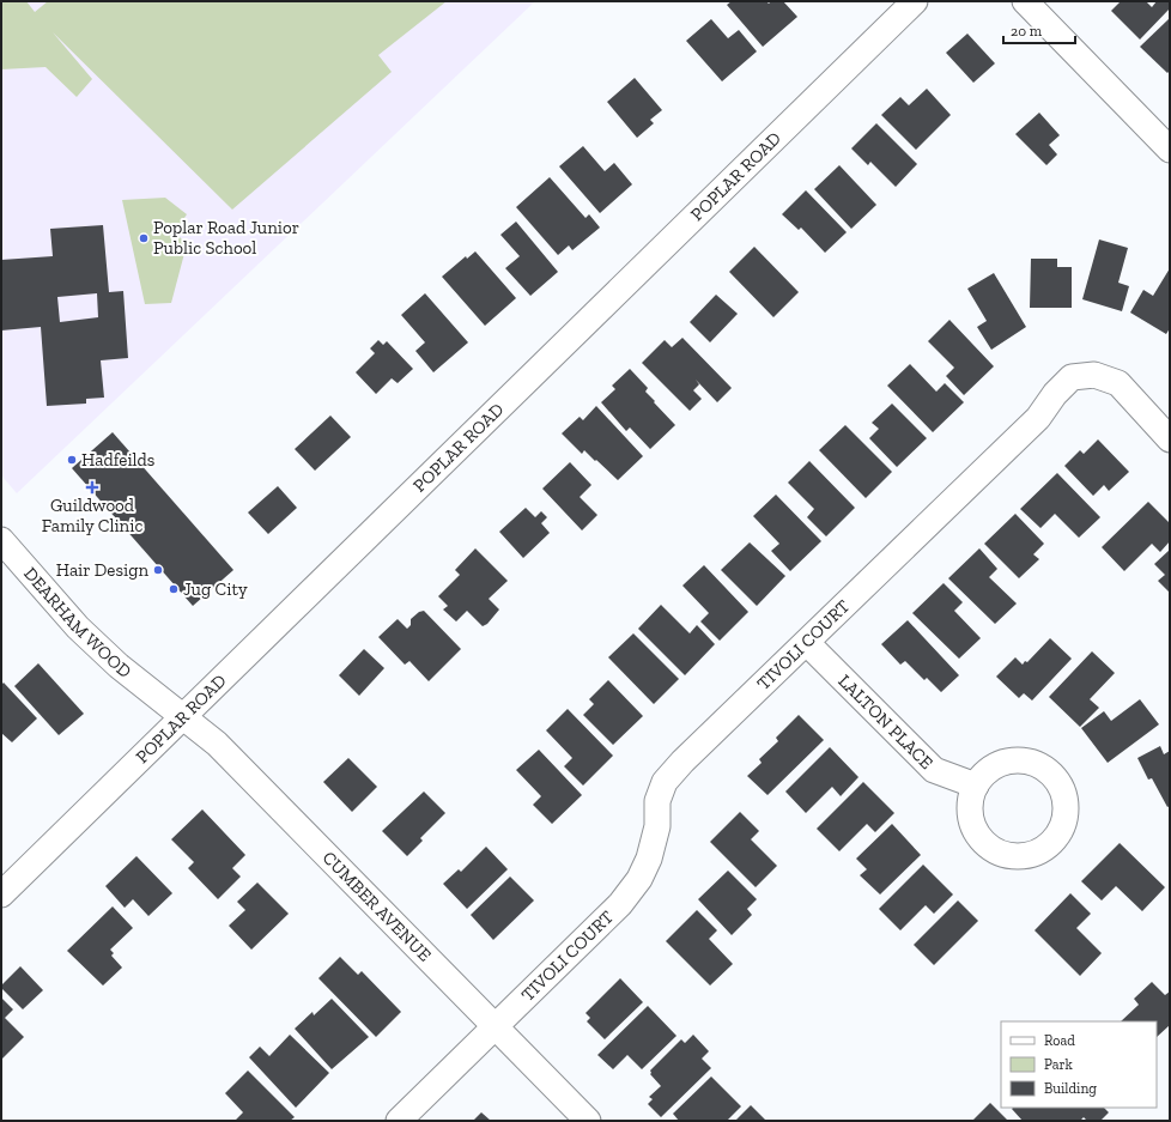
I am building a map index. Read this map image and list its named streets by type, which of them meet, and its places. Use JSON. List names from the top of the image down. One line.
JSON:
{"streets":{"street":["POPLAR ROAD","DEARHAM WOOD","TIVOLI COURT","LALTON PLACE","CUMBER AVENUE"]},"crossings":[["POPLAR ROAD","CUMBER AVENUE"],["DEARHAM WOOD","CUMBER AVENUE"],["TIVOLI COURT","LALTON PLACE"],["TIVOLI COURT","CUMBER AVENUE"]],"places":{"other":["Poplar Road Junior Public School","Hadfeilds","Hair Design","Jug City"],"health":["Guildwood Family Clinic"]},"legend":["Road","Park","Building"],"scale_bar":"20 m"}
